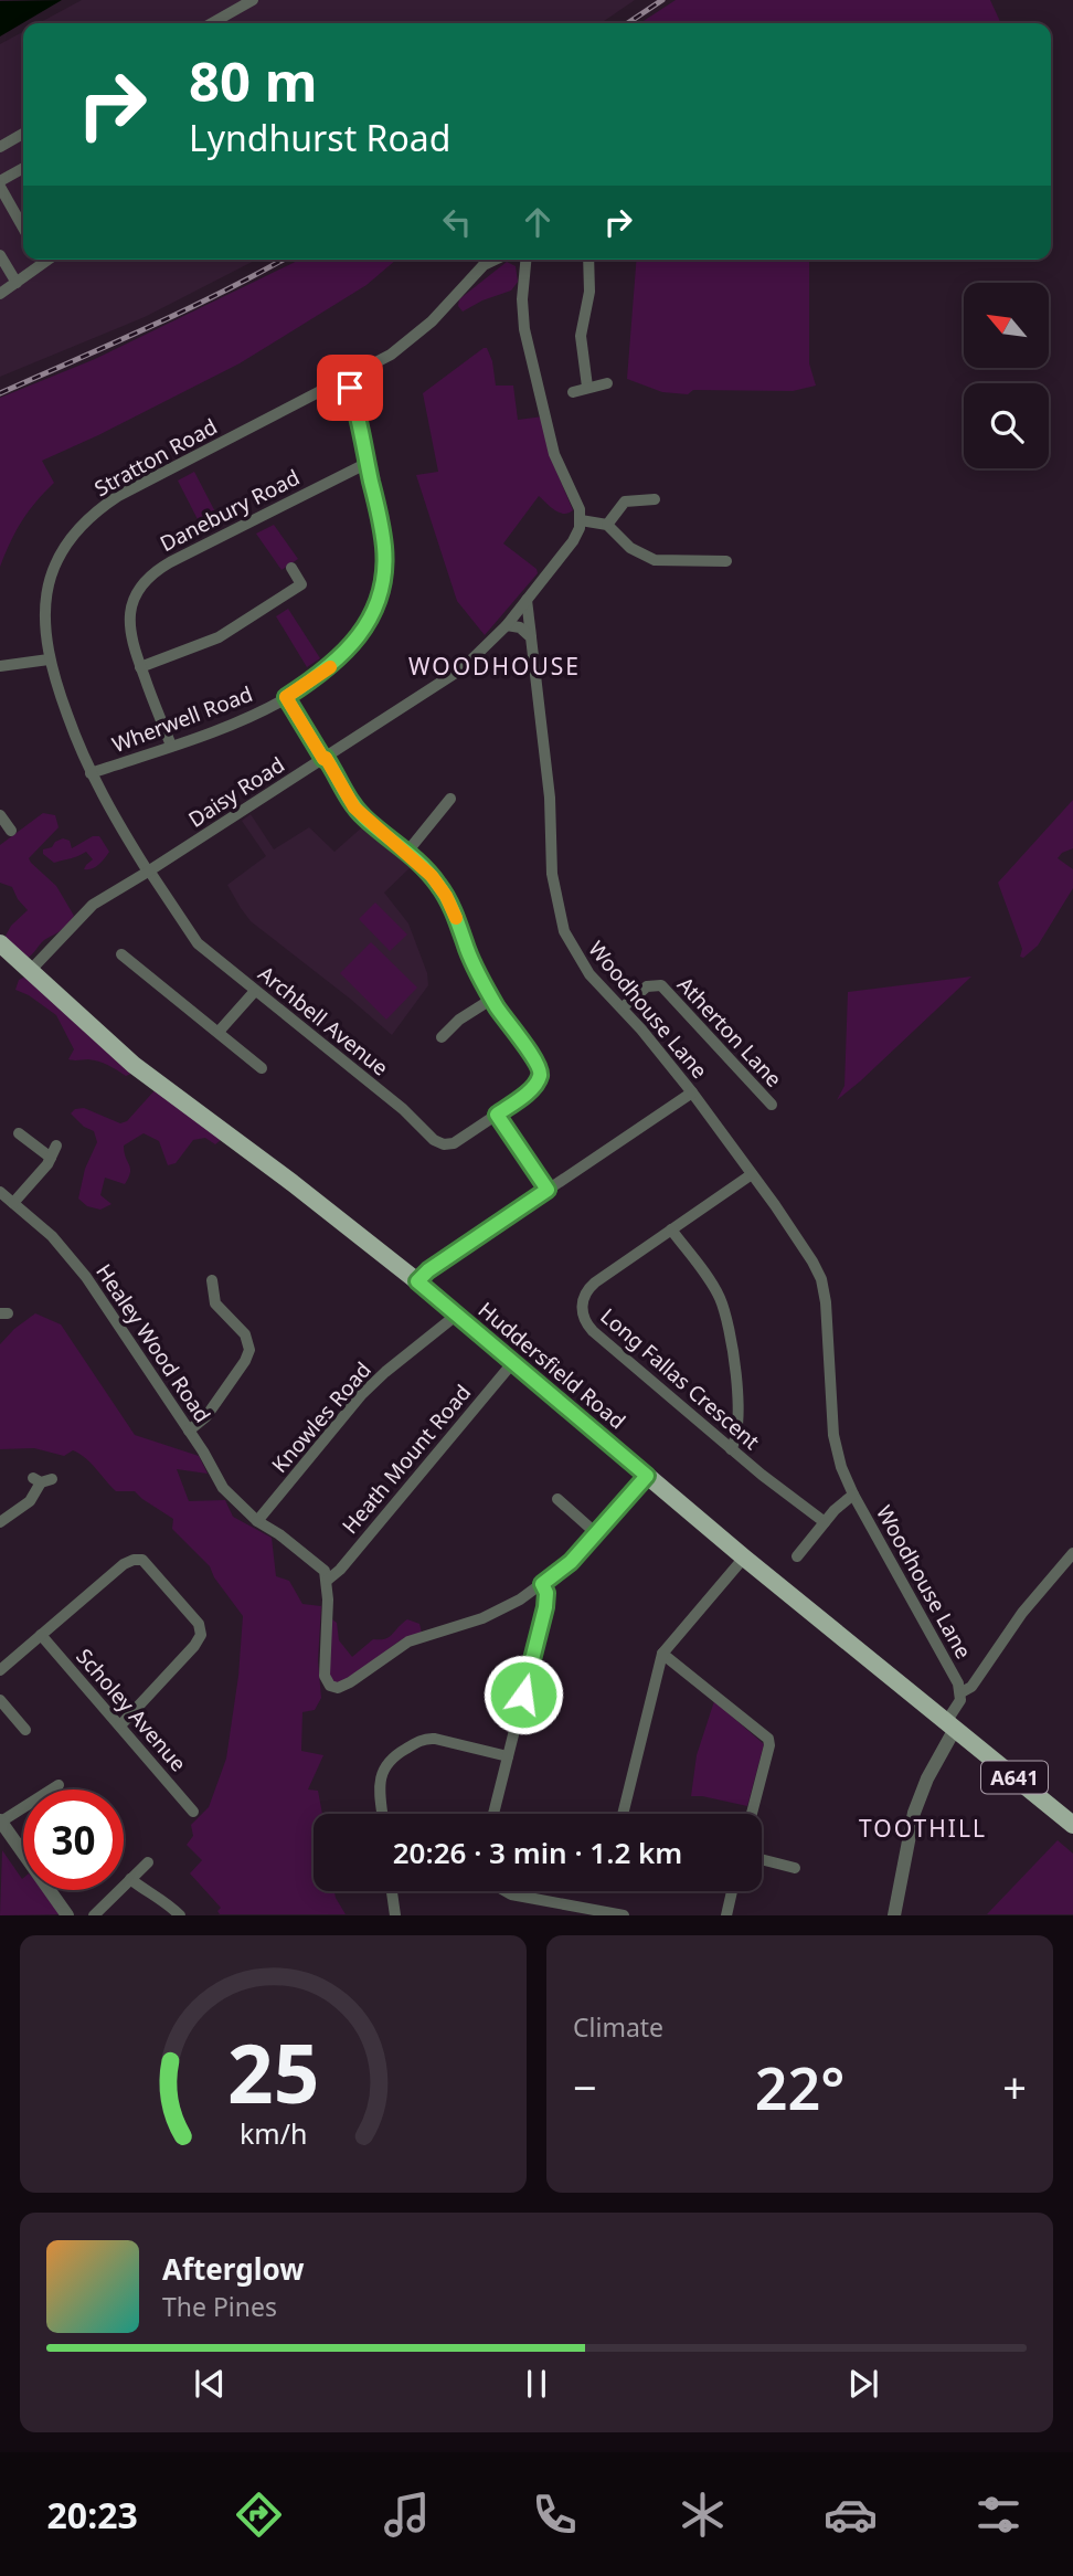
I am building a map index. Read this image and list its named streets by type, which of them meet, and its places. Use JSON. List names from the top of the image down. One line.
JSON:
{"streets":{"main road":["Huddersfield Road","A641"],"street":["Stratton Road","Danebury Road","Wherwell Road","Daisy Road","Woodhouse Lane","Archbell Avenue","Atherton Lane","Healey Wood Road","Long Fallas Crescent","Knowles Road","Heath Mount Road","Scholey Avenue"]},"crossings":[["Stratton Road","Wherwell Road"],["Stratton Road","Daisy Road"],["Stratton Road","Archbell Avenue"],["Danebury Road","Wherwell Road"],["Wherwell Road","Daisy Road"],["Wherwell Road","Archbell Avenue"],["Daisy Road","Archbell Avenue"],["Daisy Road","Huddersfield Road"],["Woodhouse Lane","Atherton Lane"],["Woodhouse Lane","Huddersfield Road"],["Woodhouse Lane","Long Fallas Crescent"],["Healey Wood Road","Knowles Road"],["Healey Wood Road","Heath Mount Road"],["Huddersfield Road","Knowles Road"],["Huddersfield Road","Heath Mount Road"]],"districts":["WOODHOUSE","TOOTHILL"],"north":"top left","page":{"turn":["80 m","Lyndhurst Road"],"limit":"30","trip":"20:26 · 3 min · 1.2 km","tile":"Climate","heat":["−","22°","+"],"song":["Afterglow","The Pines"],"tabs":"20:23","gauge":["25","km/h"]}}
